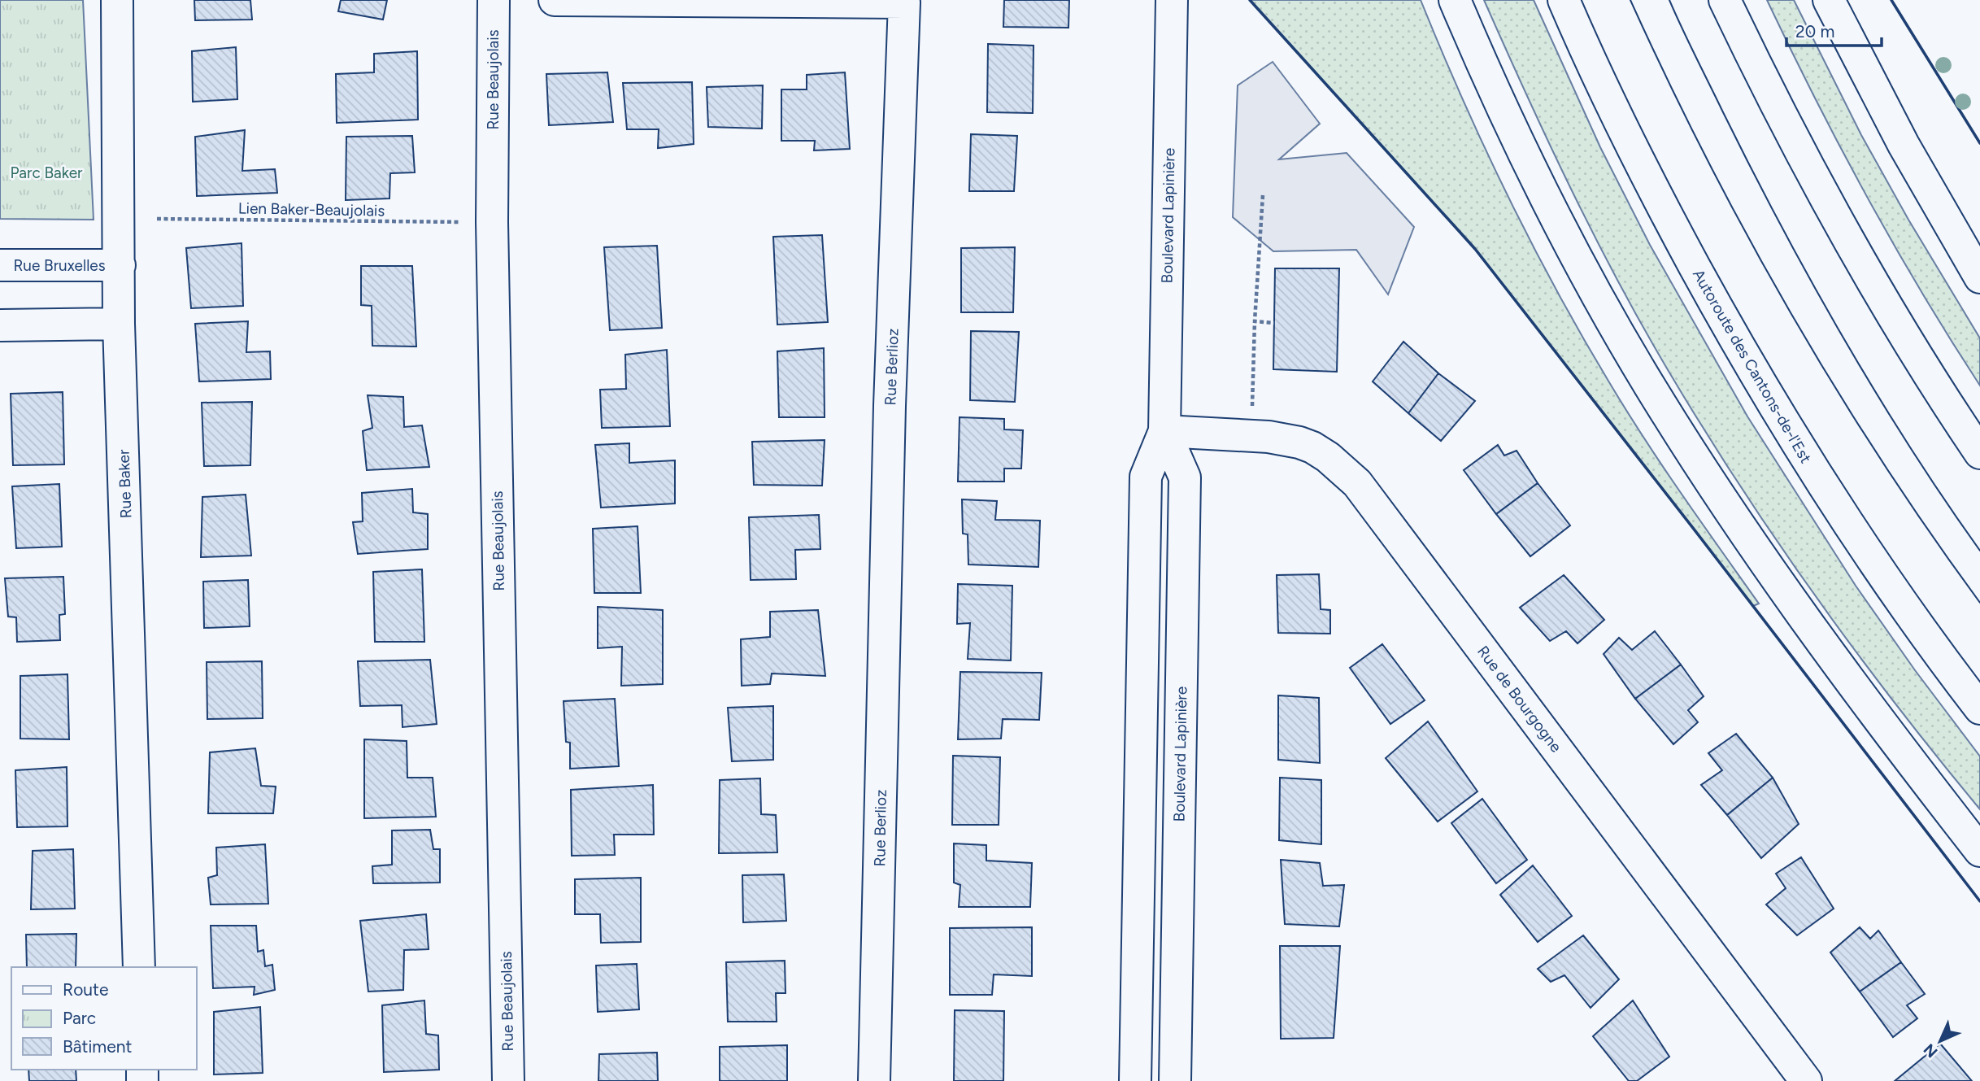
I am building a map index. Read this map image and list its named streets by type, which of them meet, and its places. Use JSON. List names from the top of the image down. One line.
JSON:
{"streets":{"main road":["Rue Beaujolais","Boulevard Lapinière","Rue Bruxelles","Autoroute des Cantons-de-l'Est","Rue Berlioz","Rue Baker","Rue de Bourgogne"],"path":["Lien Baker-Beaujolais"]},"crossings":[["Boulevard Lapinière","Rue de Bourgogne"],["Rue Bruxelles","Rue Baker"]],"parks":["Parc Baker"],"legend":["Route","Parc","Bâtiment"],"scale_bar":"20 m","north":"bottom left"}
